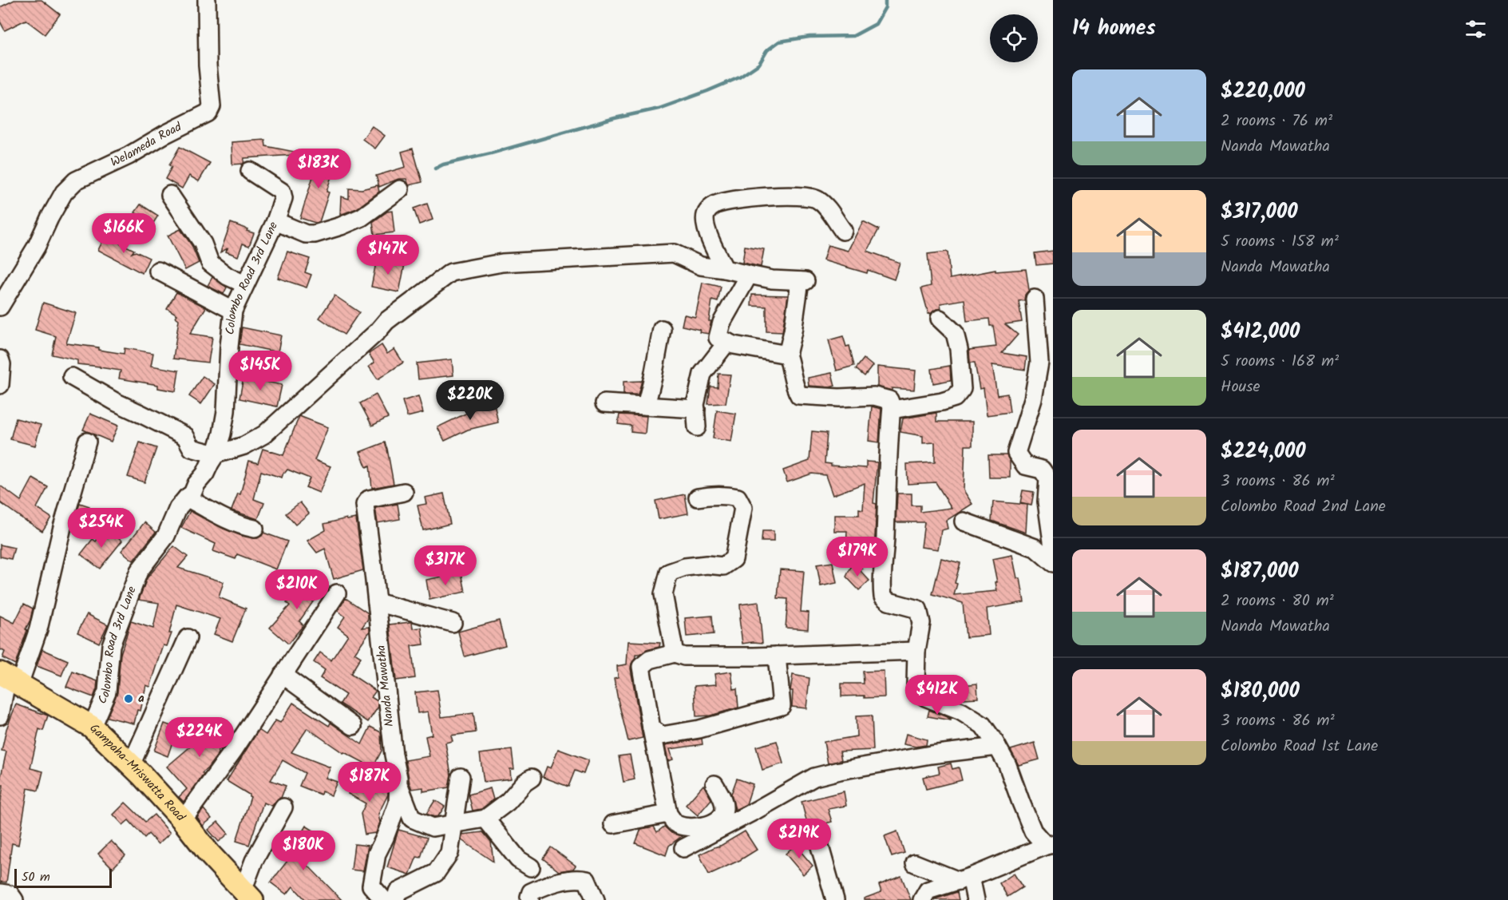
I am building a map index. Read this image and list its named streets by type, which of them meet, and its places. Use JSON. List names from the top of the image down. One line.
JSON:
{"streets":{"main road":["Gampaha-Mriswatta Road"],"street":["Welameda Road","Colombo Road 3rd Lane","Nanda Mawatha"]},"crossings":[["Colombo Road 3rd Lane","Gampaha-Mriswatta Road"]],"places":["a"],"scale_bar":"50 m","page":{"heading":"14 homes","list":[{"name":"$220,000","note":"2 rooms · 76 m² · Nanda Mawatha"},{"name":"$317,000","note":"5 rooms · 158 m² · Nanda Mawatha"},{"name":"$412,000","note":"5 rooms · 168 m² · House"},{"name":"$224,000","note":"3 rooms · 86 m² · Colombo Road 2nd Lane"},{"name":"$187,000","note":"2 rooms · 80 m² · Nanda Mawatha"},{"name":"$180,000","note":"3 rooms · 86 m² · Colombo Road 1st Lane"}],"price":["$183K","$166K","$147K","$145K","$220K","$254K","$179K","$317K","$210K","$412K","$224K","$187K","$219K","$180K"],"scale":"50 m"}}
